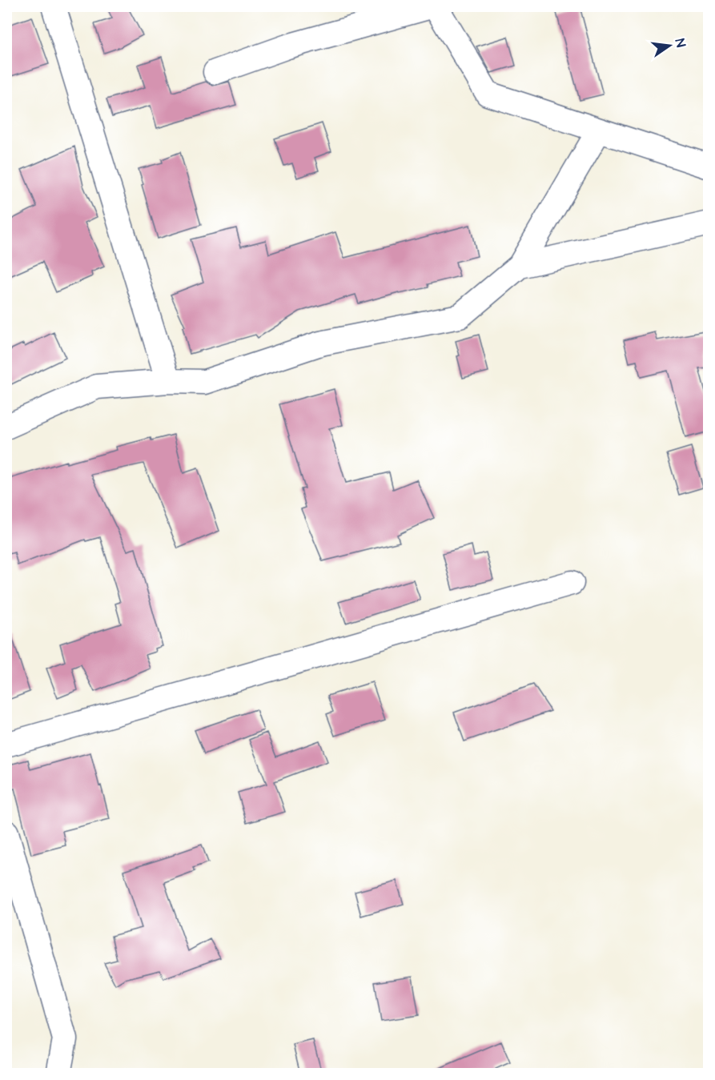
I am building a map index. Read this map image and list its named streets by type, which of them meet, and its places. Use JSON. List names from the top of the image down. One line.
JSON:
{"north":"right"}
